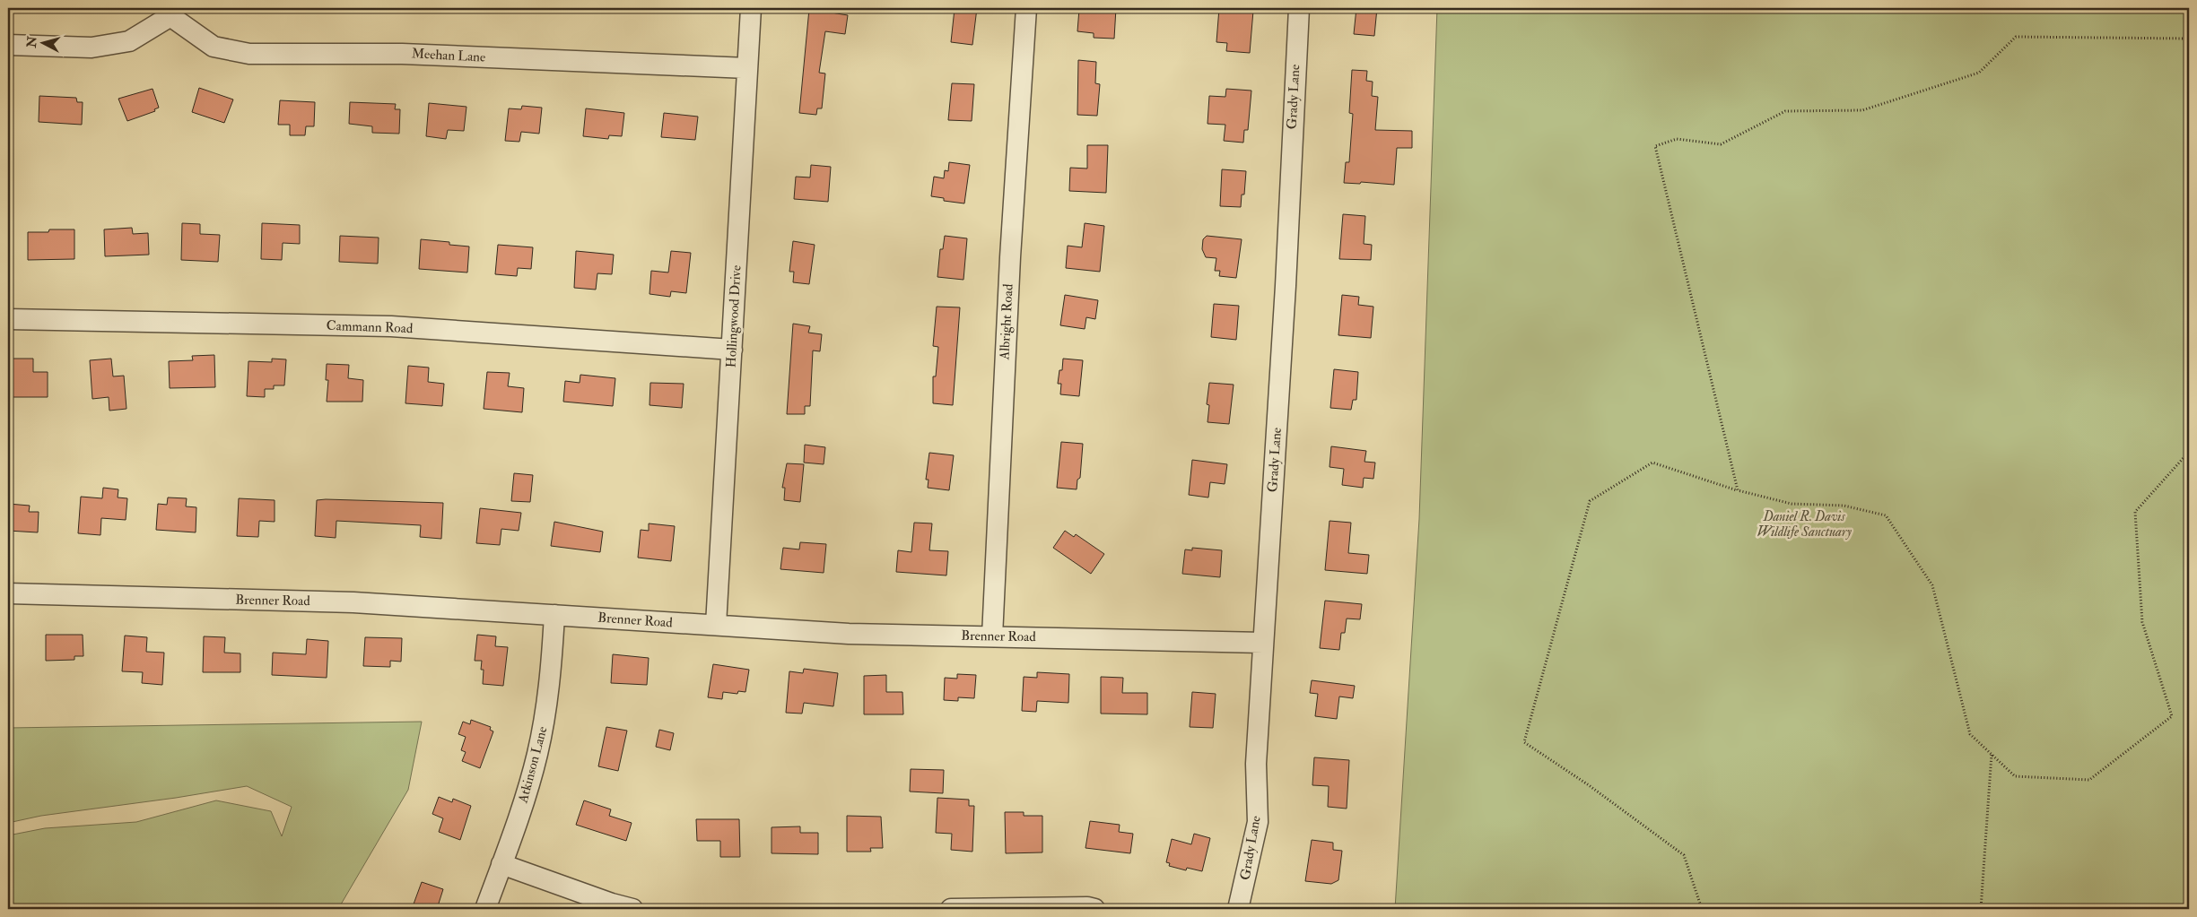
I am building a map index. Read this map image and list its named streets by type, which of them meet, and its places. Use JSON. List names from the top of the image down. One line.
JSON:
{"streets":{"street":["Meehan Lane","Grady Lane","Hollingwood Drive","Albright Road","Cammann Road","Brenner Road","Atkinson Lane"]},"crossings":[["Meehan Lane","Hollingwood Drive"],["Grady Lane","Brenner Road"],["Hollingwood Drive","Cammann Road"],["Hollingwood Drive","Brenner Road"],["Albright Road","Brenner Road"],["Brenner Road","Atkinson Lane"]],"parks":["Daniel R. Davis Wildlife Sanctuary"],"north":"left"}
